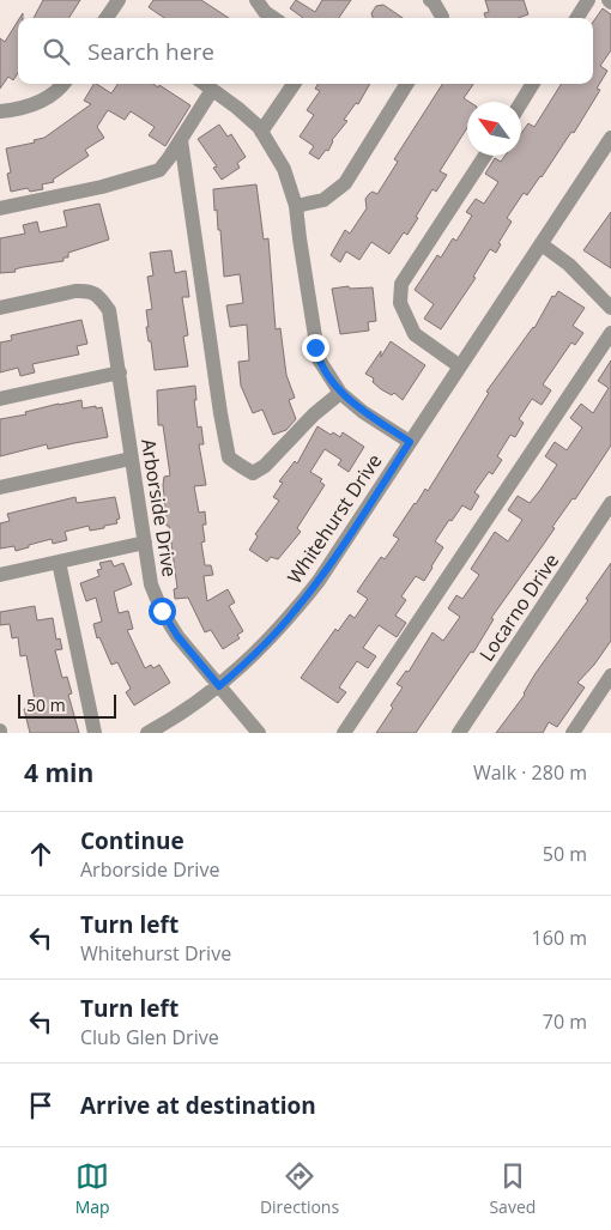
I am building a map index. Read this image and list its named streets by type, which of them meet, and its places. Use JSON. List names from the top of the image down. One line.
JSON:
{"streets":{"street":["Arborside Drive","Whitehurst Drive","Locarno Drive"]},"crossings":[["Arborside Drive","Whitehurst Drive"]],"scale_bar":"50 m","north":"top left","page":{"search":"Search here","scale":"50 m","heading":["4 min","Walk · 280 m"],"list":[["Continue","Arborside Drive","50 m"],["Turn left","Whitehurst Drive","160 m"],["Turn left","Club Glen Drive","70 m"],"Arrive at destination"],"nav":["Map","Directions","Saved"]}}
